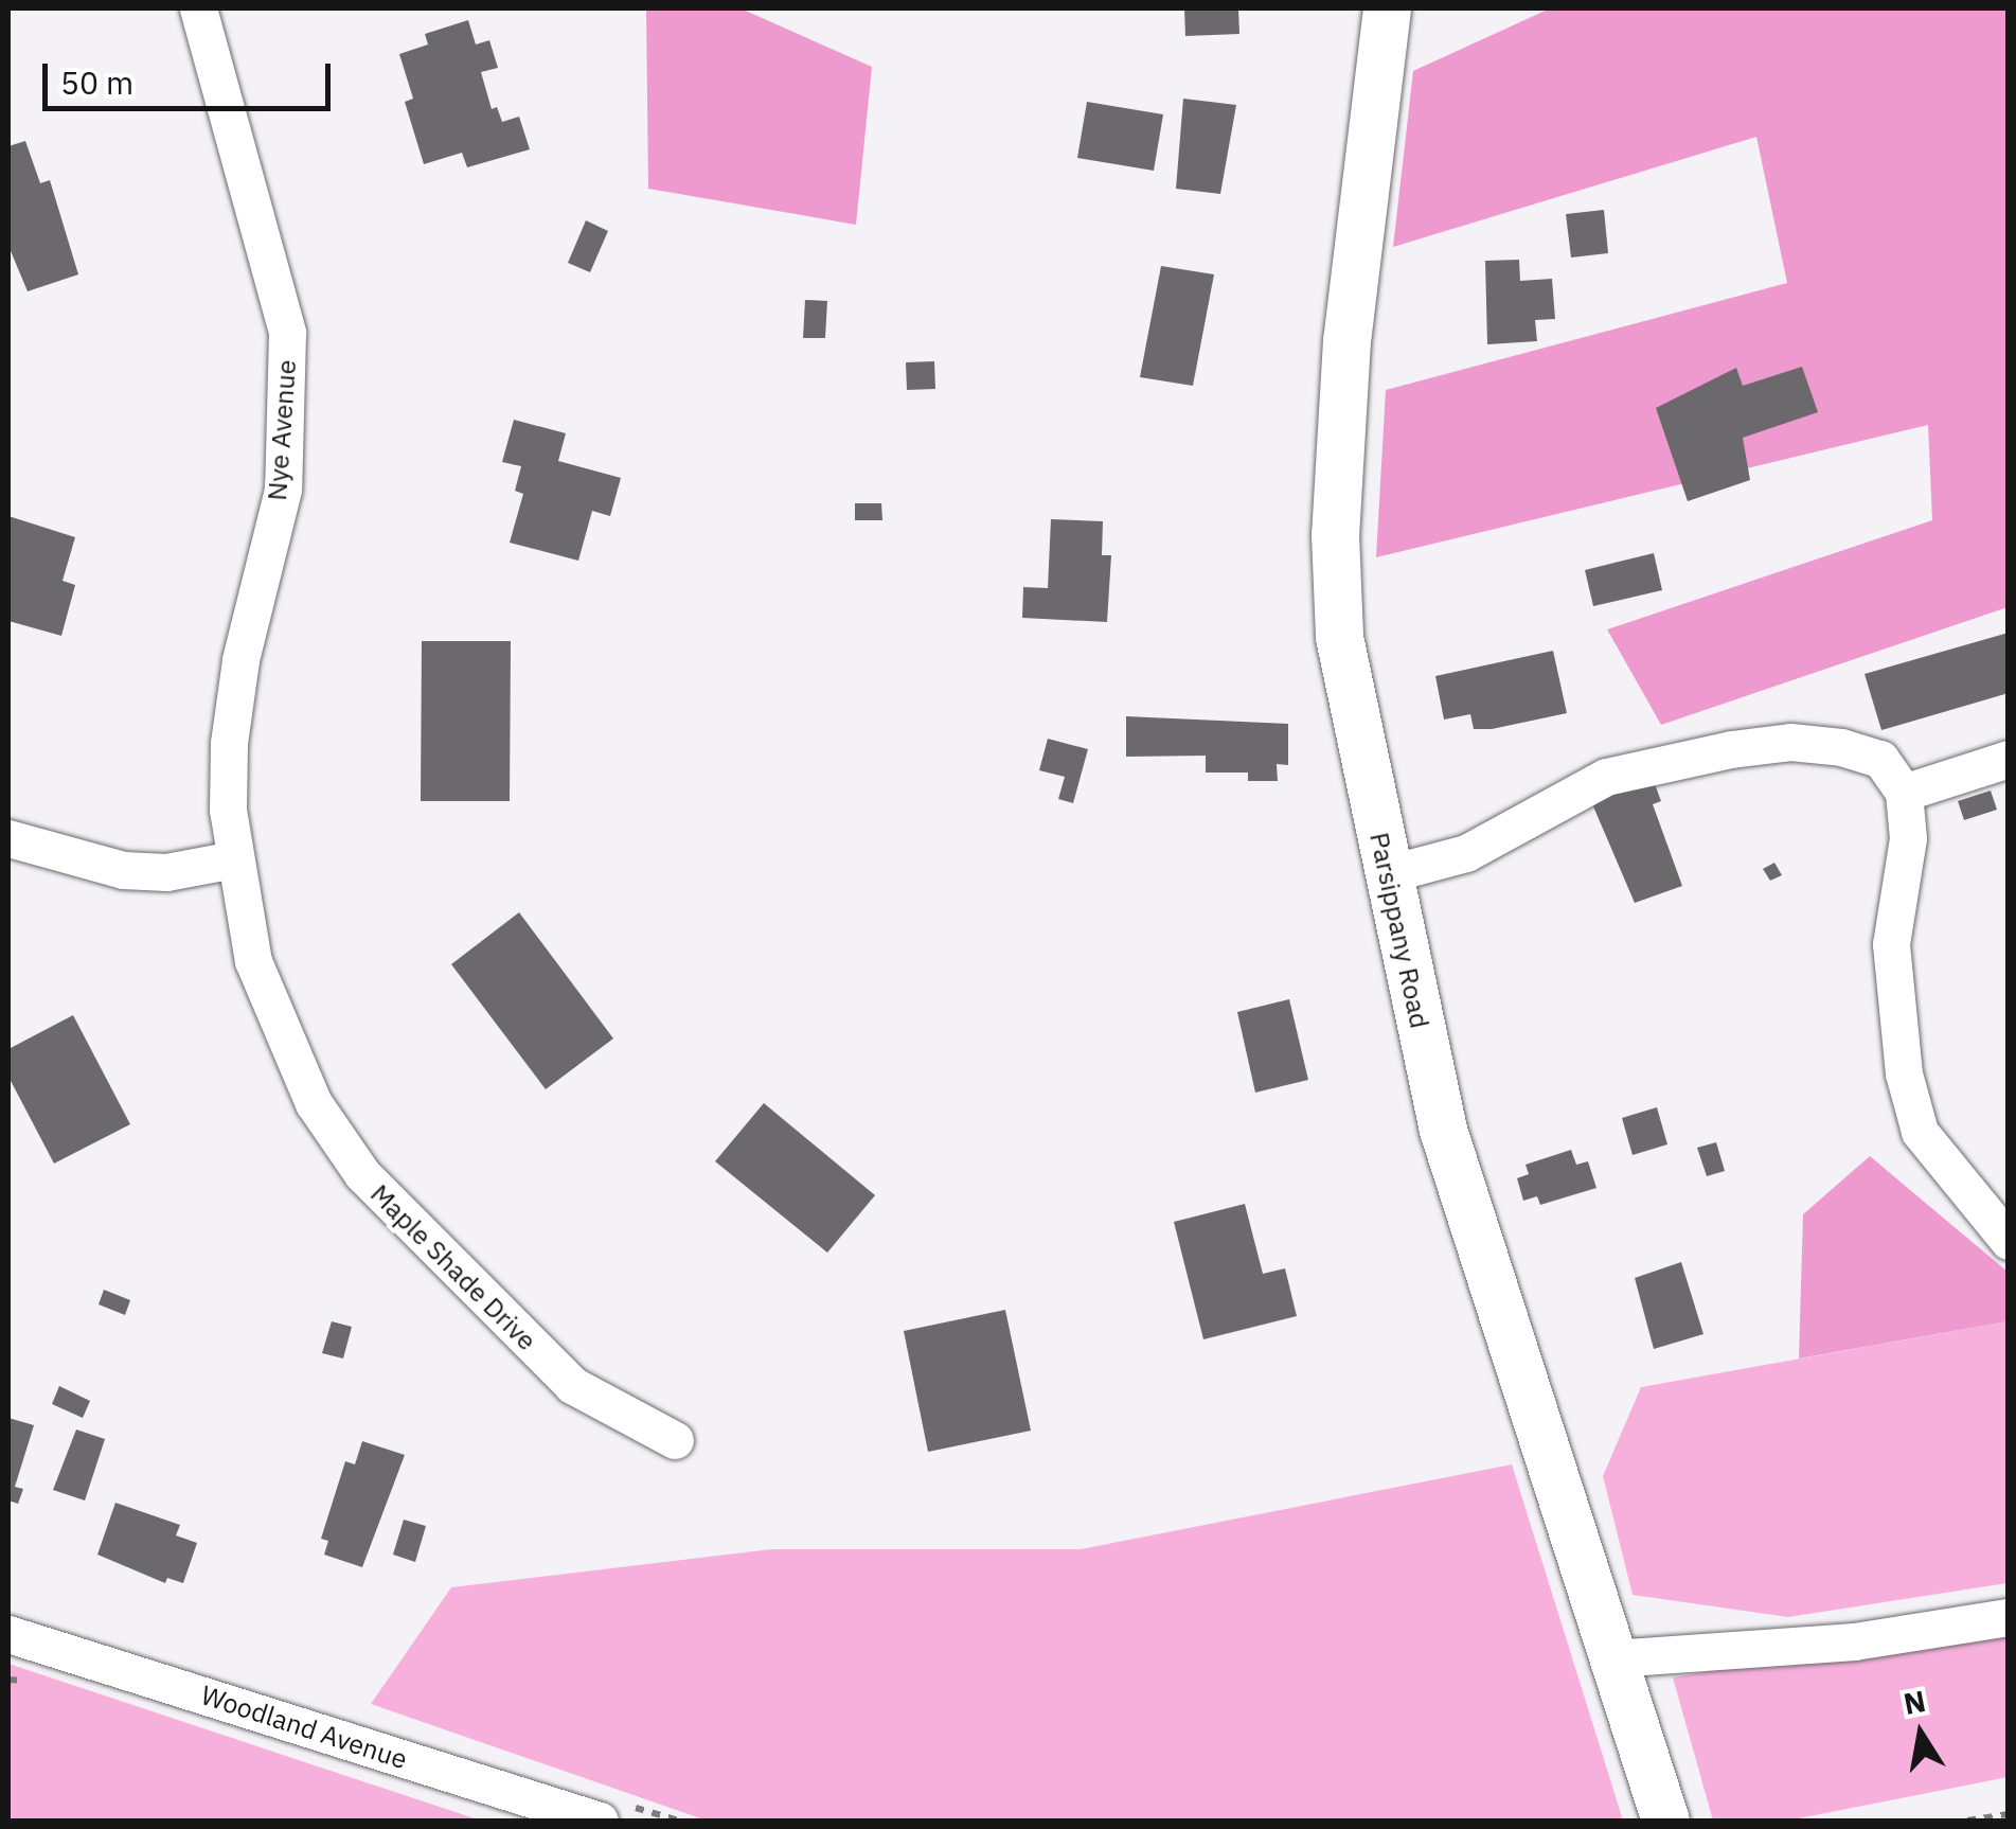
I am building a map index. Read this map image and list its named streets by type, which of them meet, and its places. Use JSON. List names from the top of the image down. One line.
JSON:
{"streets":{"main road":["Parsippany Road"],"street":["Nye Avenue","Maple Shade Drive","Woodland Avenue"]},"crossings":[["Nye Avenue","Maple Shade Drive"]],"scale_bar":"50 m","north":"top"}
